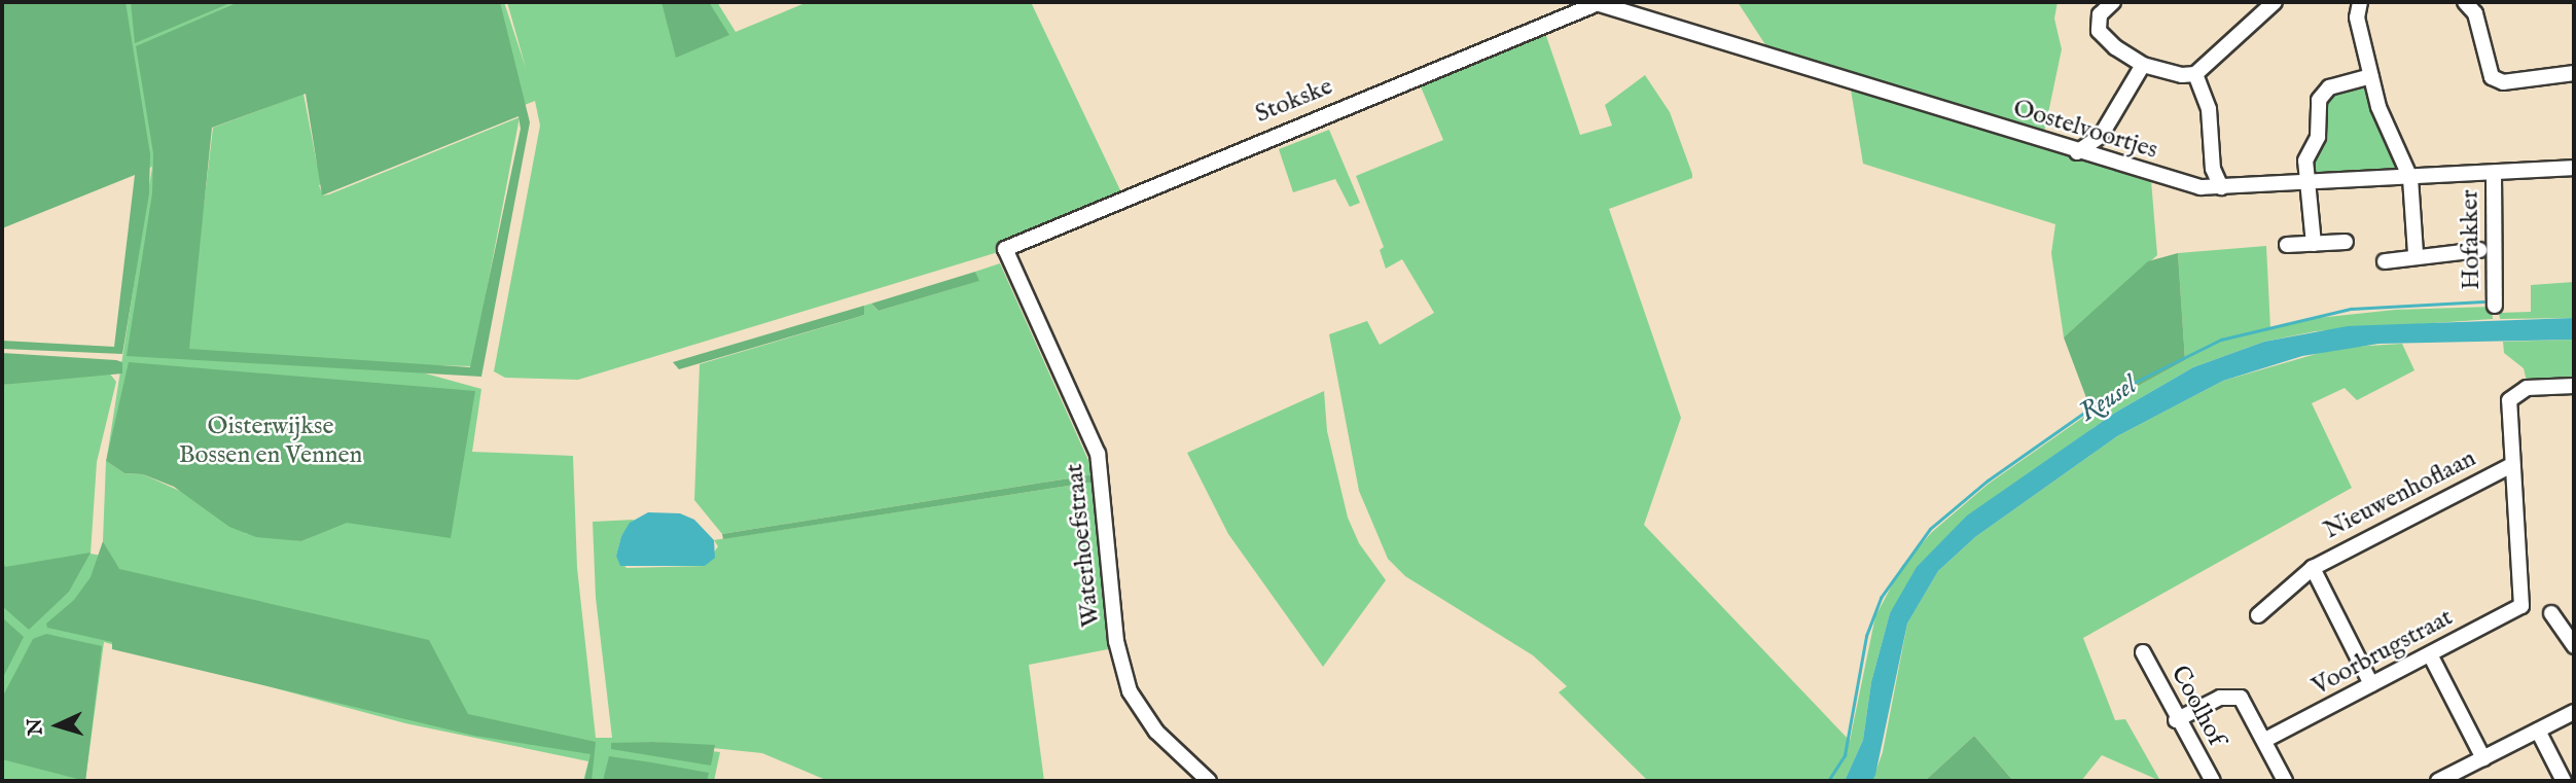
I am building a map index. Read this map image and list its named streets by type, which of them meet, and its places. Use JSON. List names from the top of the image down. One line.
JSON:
{"streets":{"street":["Stokske","Oostelvoortjes","Hofakker","Nieuwenhoflaan","Waterhoefstraat","Voorbrugstraat","Coolhof"]},"crossings":[["Stokske","Oostelvoortjes"],["Stokske","Waterhoefstraat"],["Oostelvoortjes","Hofakker"],["Nieuwenhoflaan","Voorbrugstraat"]],"water":["Reusel"],"parks":["Oisterwijkse Bossen en Vennen"],"north":"left"}
